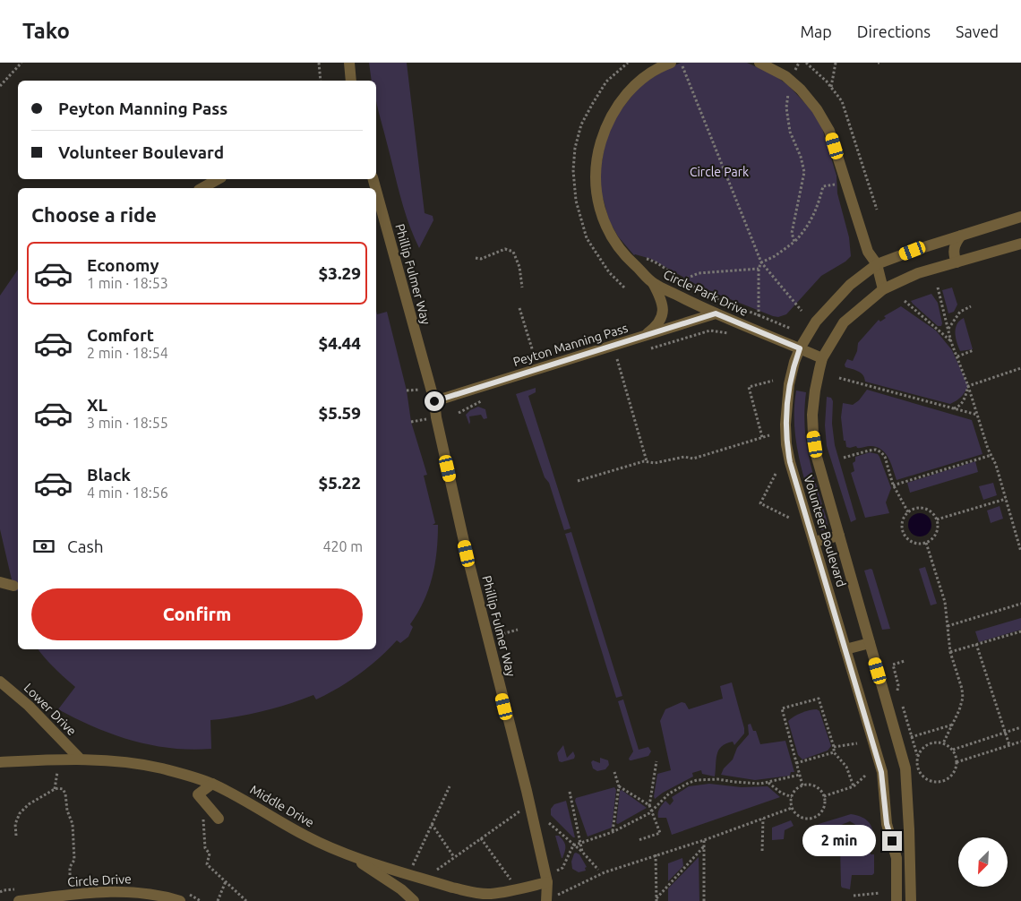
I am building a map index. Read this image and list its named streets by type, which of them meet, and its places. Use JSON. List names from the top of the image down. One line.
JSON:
{"streets":{"street":["Phillip Fulmer Way","Circle Park Drive","Peyton Manning Pass","Volunteer Boulevard","Lower Drive","Middle Drive","Circle Drive"]},"crossings":[["Phillip Fulmer Way","Peyton Manning Pass"],["Phillip Fulmer Way","Middle Drive"],["Circle Park Drive","Peyton Manning Pass"],["Circle Park Drive","Volunteer Boulevard"],["Lower Drive","Middle Drive"]],"parks":["Circle Park"],"north":"bottom left","page":{"header":"Tako","nav":["Map","Directions","Saved"],"banner":["Peyton Manning Pass","Volunteer Boulevard"],"heading":"Choose a ride","list":[{"name":"Economy","note":"1 min · 18:53","value":"$3.29"},{"name":"Comfort","note":"2 min · 18:54","value":"$4.44"},{"name":"XL","note":"3 min · 18:55","value":"$5.59"},{"name":"Black","note":"4 min · 18:56","value":"$5.22"}],"pay":["Cash","420 m"],"buttons":"Confirm","bubble":"2 min"}}
